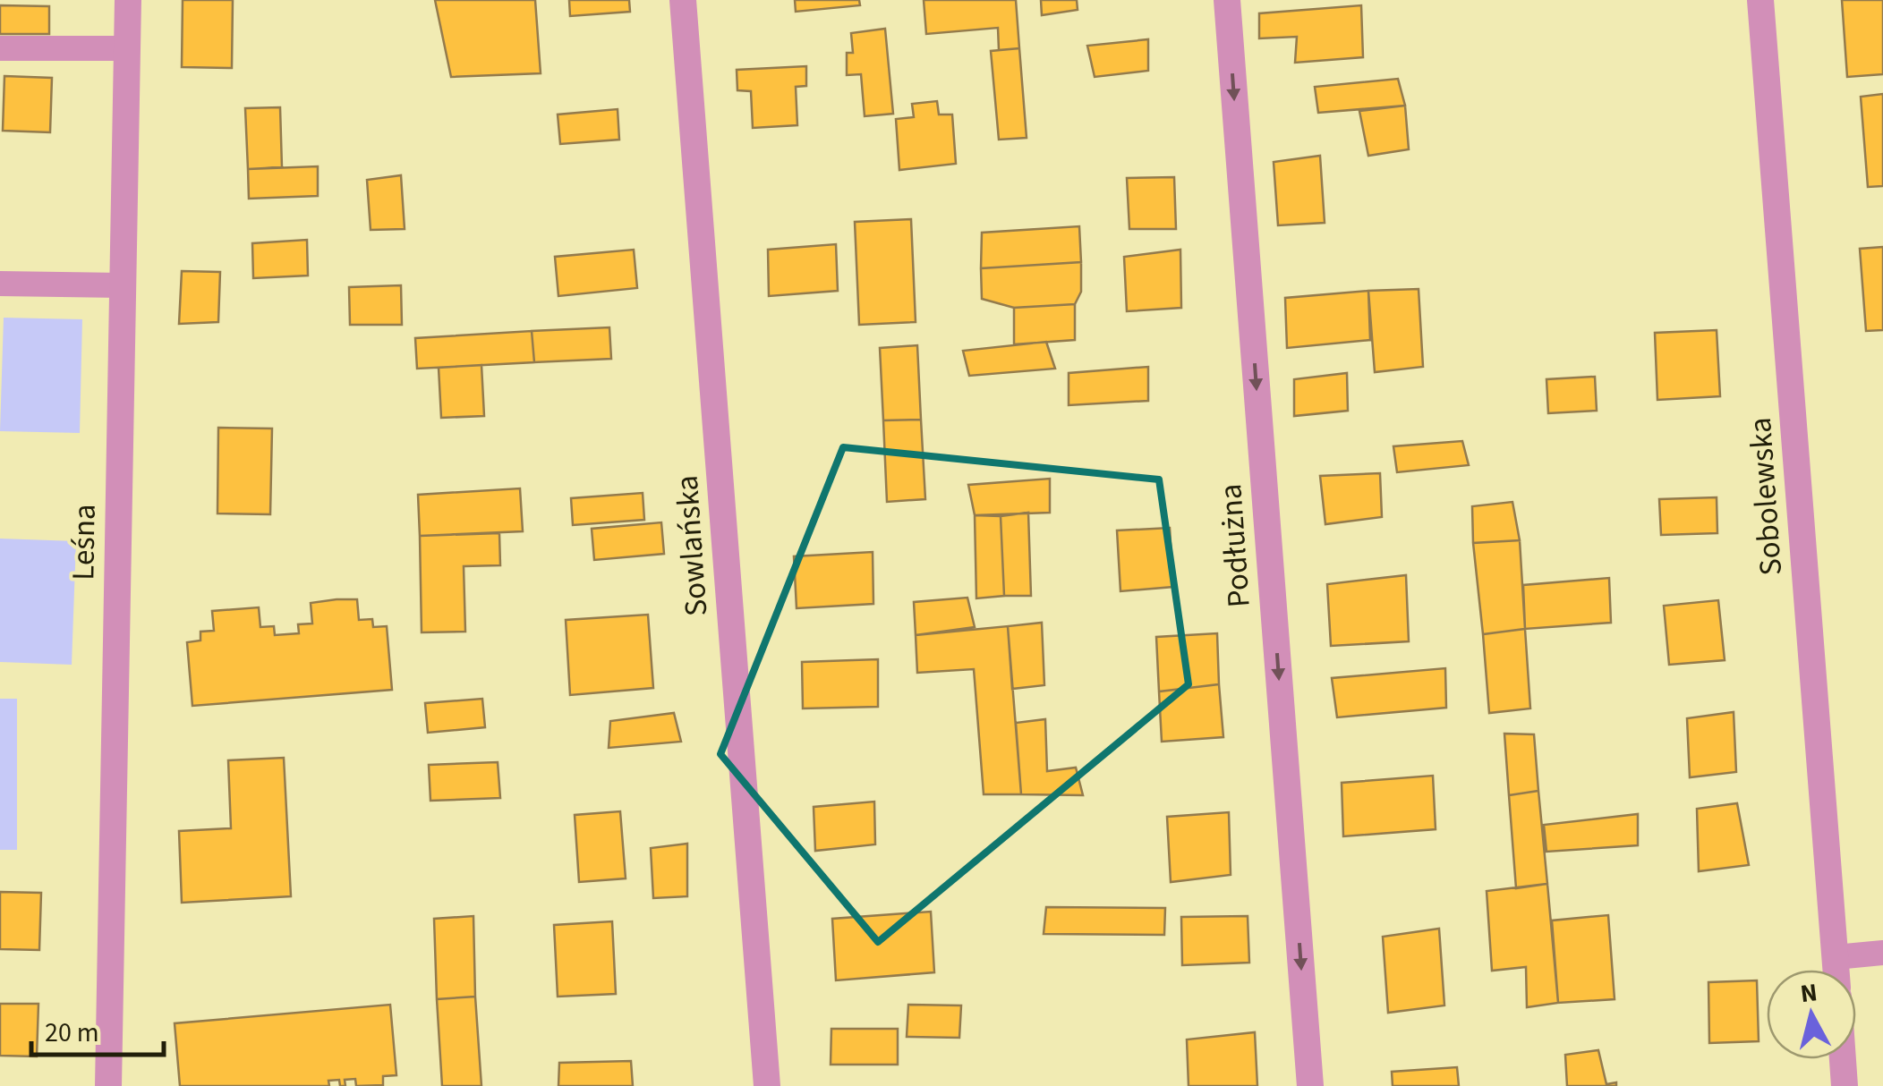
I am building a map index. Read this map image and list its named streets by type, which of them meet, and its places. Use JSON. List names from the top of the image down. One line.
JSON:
{"streets":{"street":["Sobolewska","Leśna","Sowlańska","Podłużna"]},"one_way":["Podłużna"],"scale_bar":"20 m","north":"top"}
